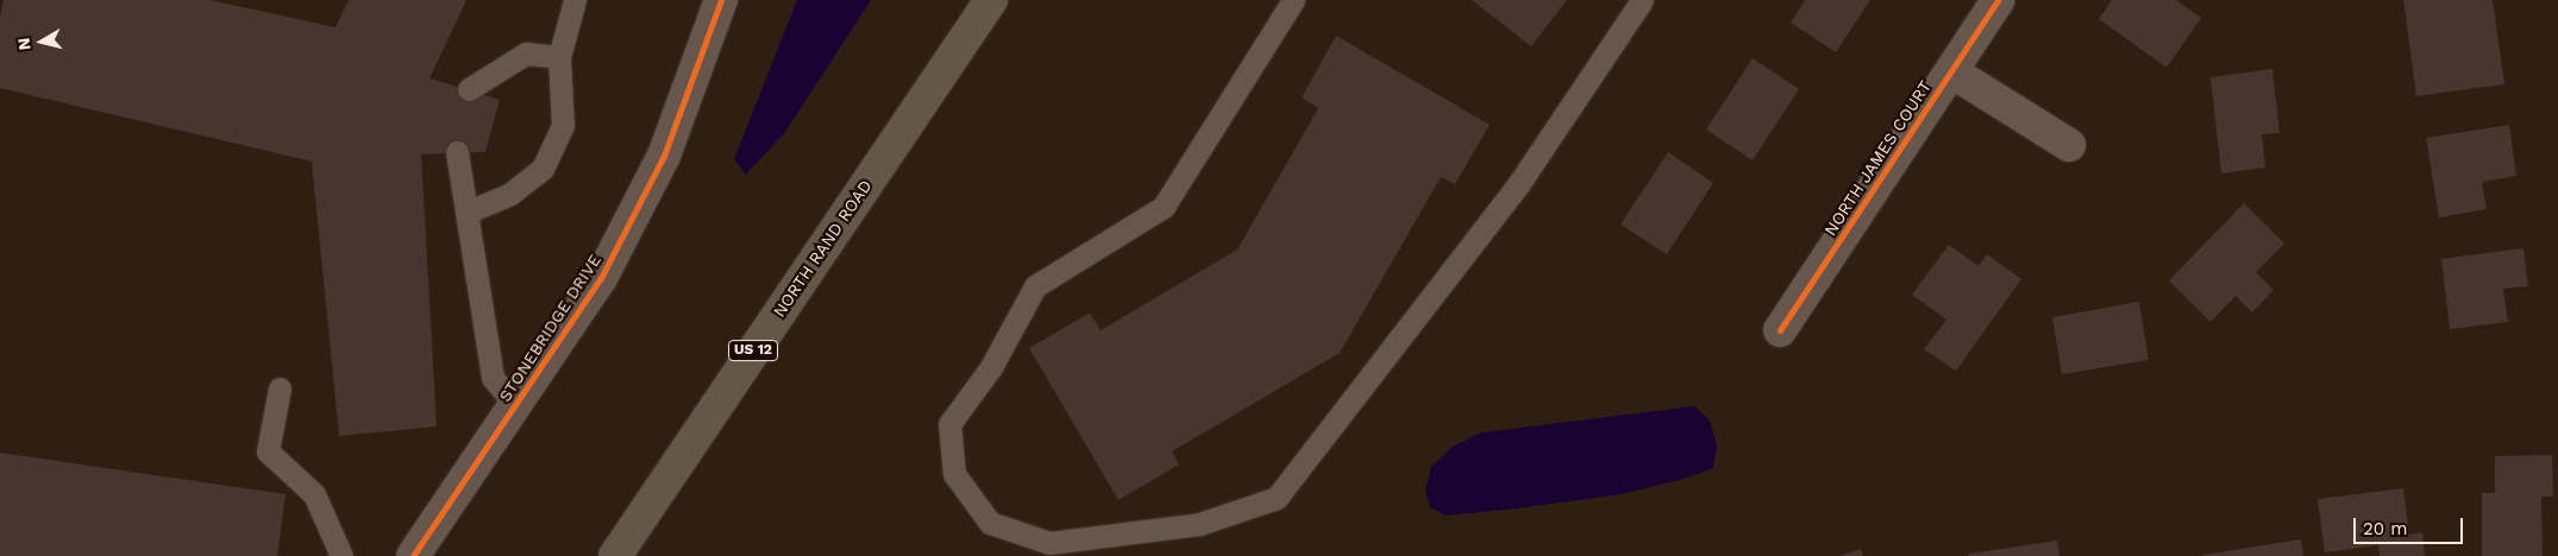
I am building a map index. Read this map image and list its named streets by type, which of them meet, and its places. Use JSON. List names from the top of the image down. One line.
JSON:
{"streets":{"main road":["NORTH RAND ROAD","US 12"],"street":["NORTH JAMES COURT","STONEBRIDGE DRIVE"]},"scale_bar":"20 m","north":"left"}
